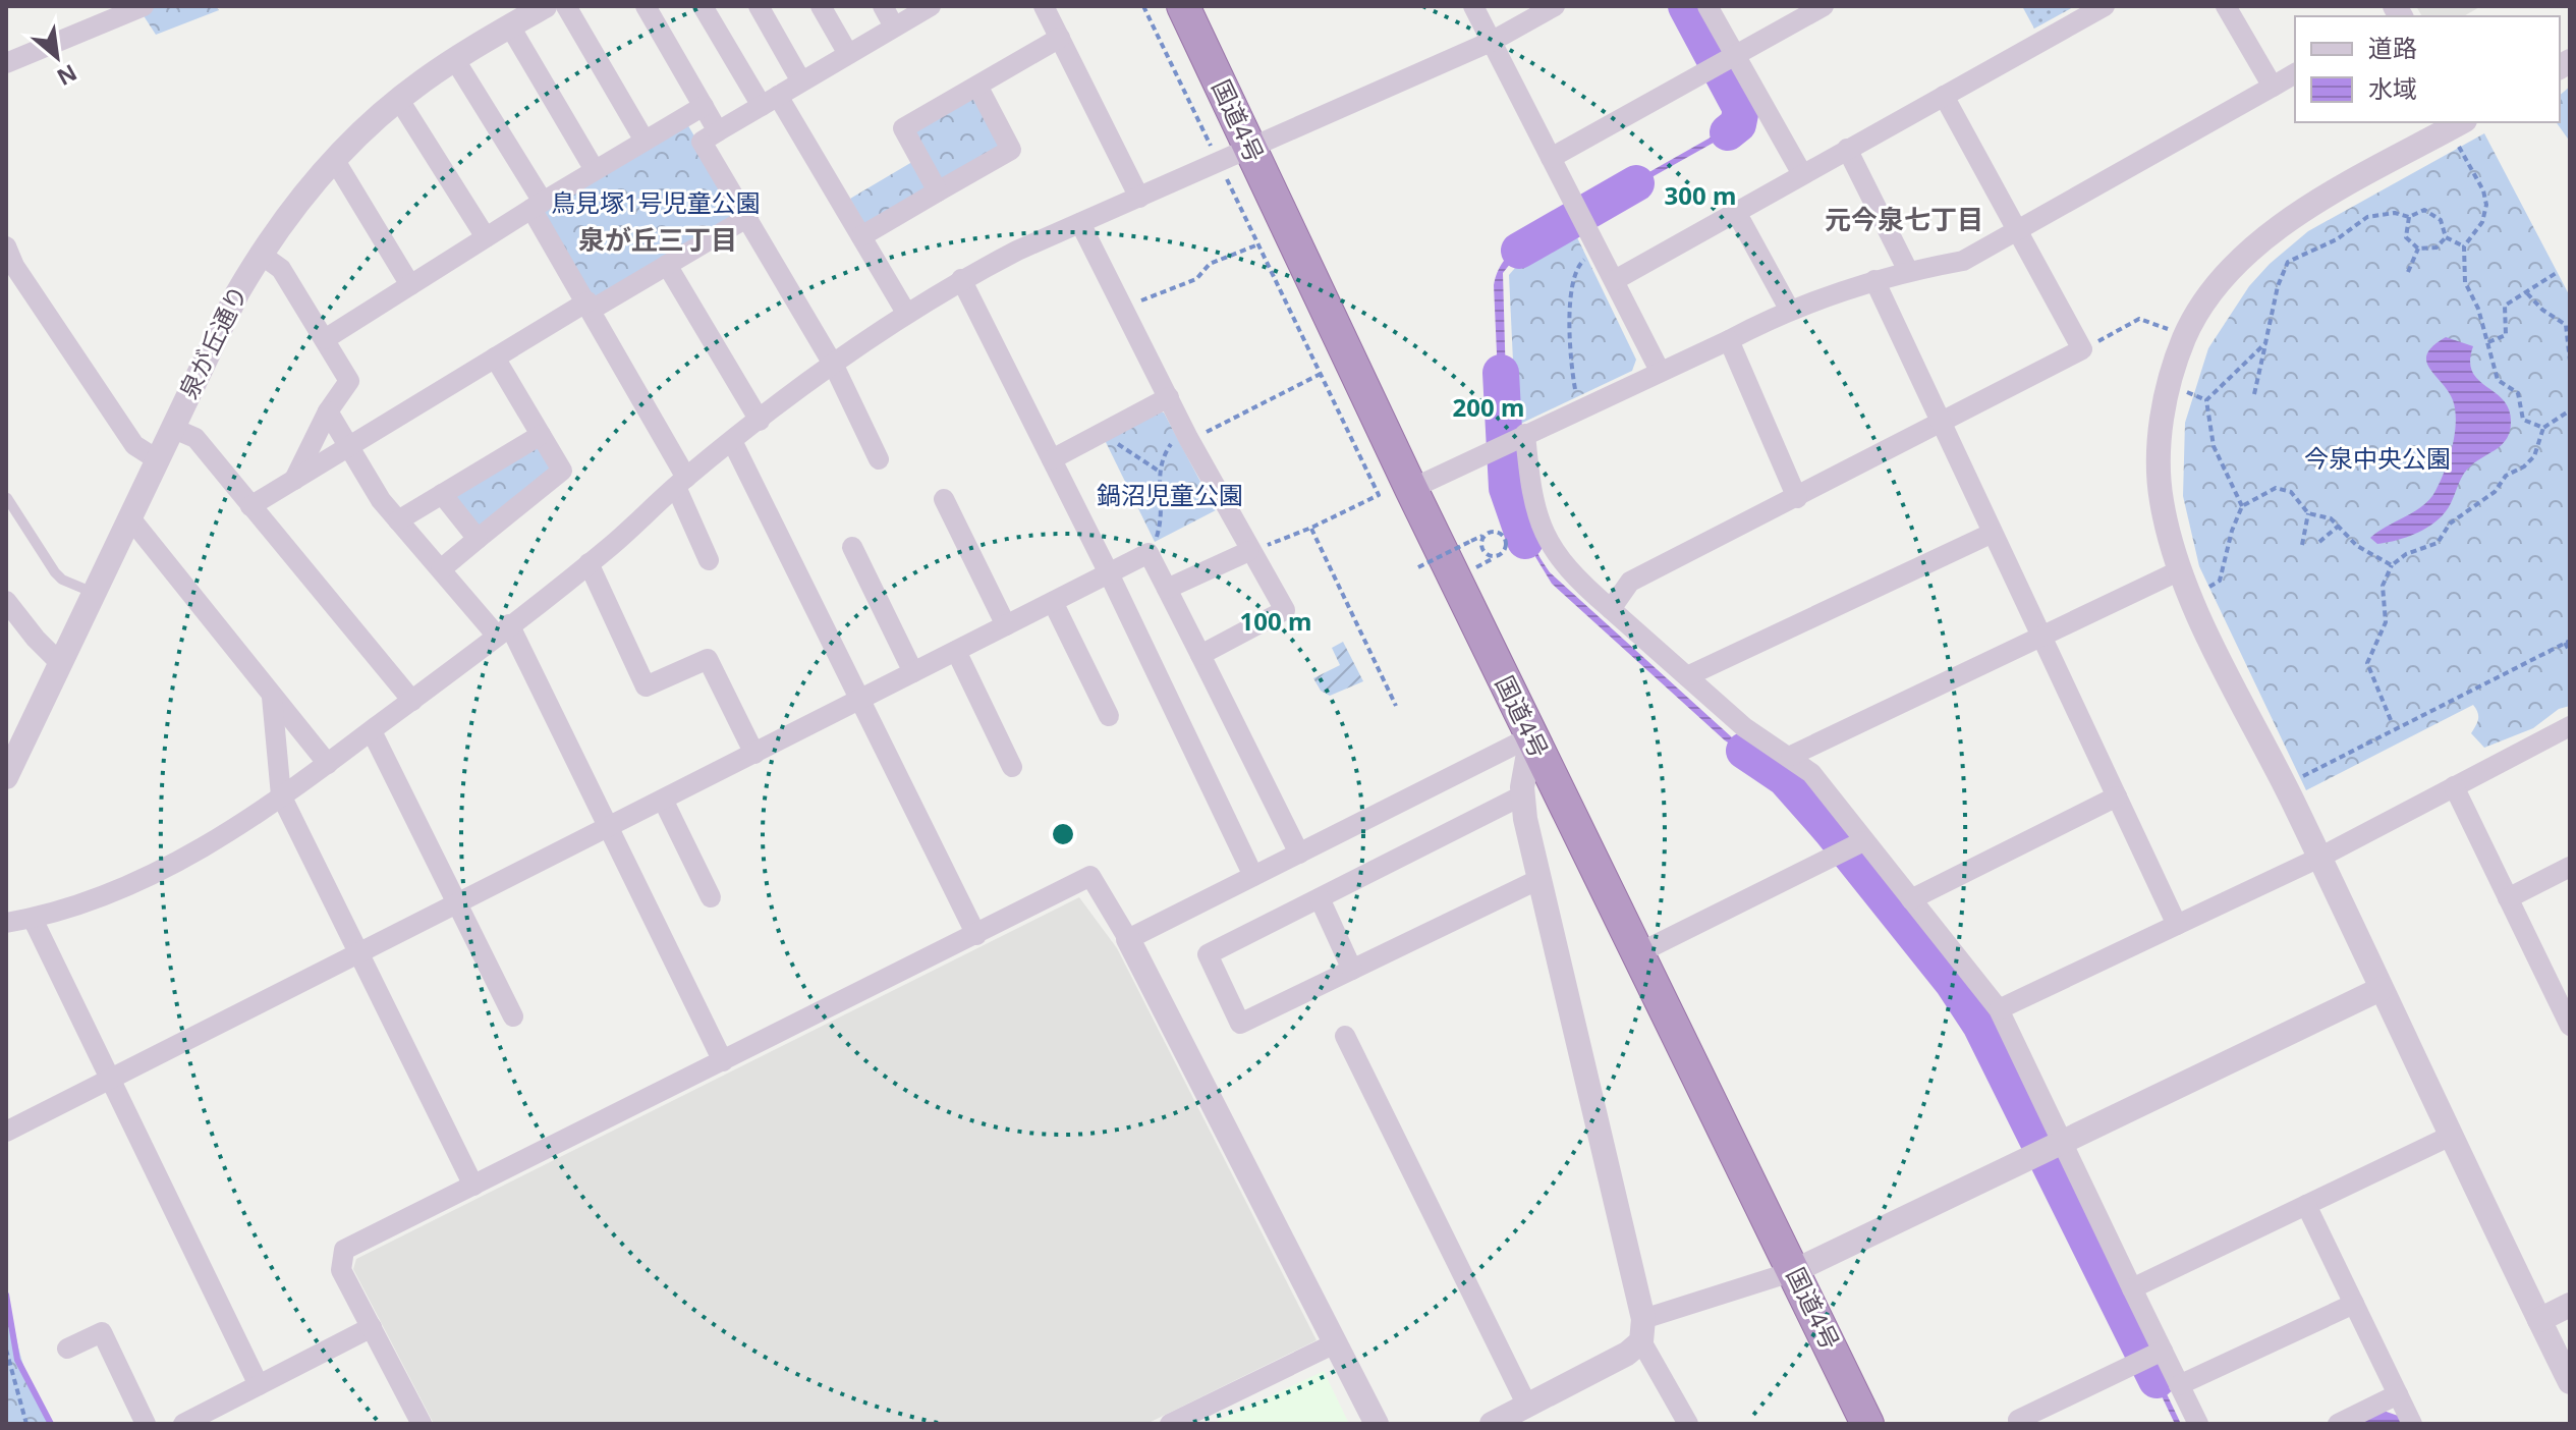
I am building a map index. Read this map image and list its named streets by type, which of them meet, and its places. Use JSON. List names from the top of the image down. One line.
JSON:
{"streets":{"highway":["国道4号"],"street":["泉が丘通り"]},"districts":["元今泉七丁目","泉が丘三丁目"],"parks":["鳥見塚1号児童公園","今泉中央公園","鍋沼児童公園"],"legend":["道路","水域"],"north":"bottom right","rings":["300 m","200 m","100 m"]}
